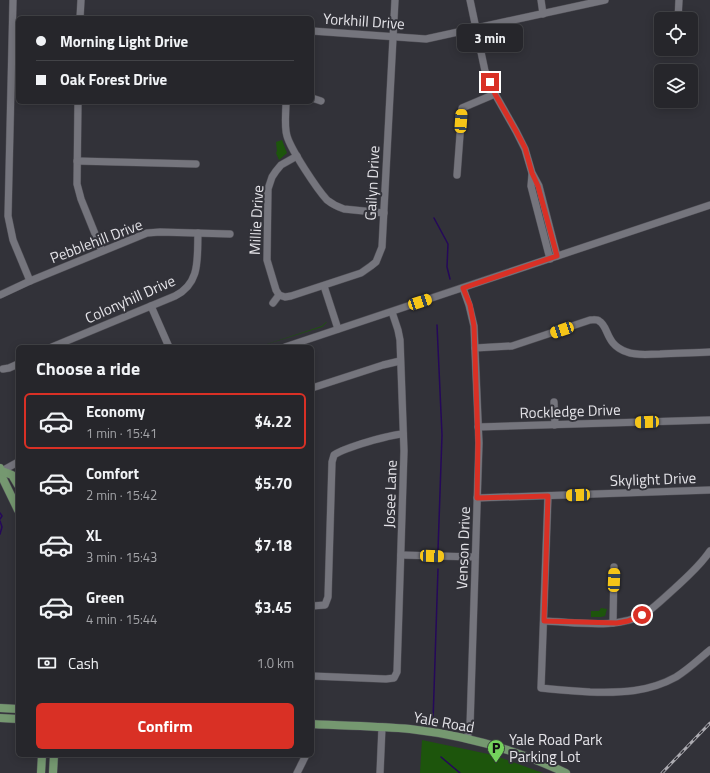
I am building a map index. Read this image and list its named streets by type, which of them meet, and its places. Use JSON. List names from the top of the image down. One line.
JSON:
{"streets":{"main road":["Yale Road"],"street":["Yorkhill Drive","Gailyn Drive","Millie Drive","Pebblehill Drive","Colonyhill Drive","Rockledge Drive","Skylight Drive","Josee Lane","Venson Drive"]},"crossings":[["Yorkhill Drive","Gailyn Drive"],["Gailyn Drive","Millie Drive"],["Pebblehill Drive","Colonyhill Drive"],["Rockledge Drive","Venson Drive"],["Skylight Drive","Venson Drive"],["Venson Drive","Yale Road"]],"places":{"parking":["Yale Road Park Parking Lot"]},"page":{"banner":["Morning Light Drive","Oak Forest Drive"],"bubble":"3 min","heading":"Choose a ride","list":[{"name":"Economy","note":"1 min · 15:41","value":"$4.22"},{"name":"Comfort","note":"2 min · 15:42","value":"$5.70"},{"name":"XL","note":"3 min · 15:43","value":"$7.18"},{"name":"Green","note":"4 min · 15:44","value":"$3.45"}],"pay":["Cash","1.0 km"],"buttons":"Confirm"}}
